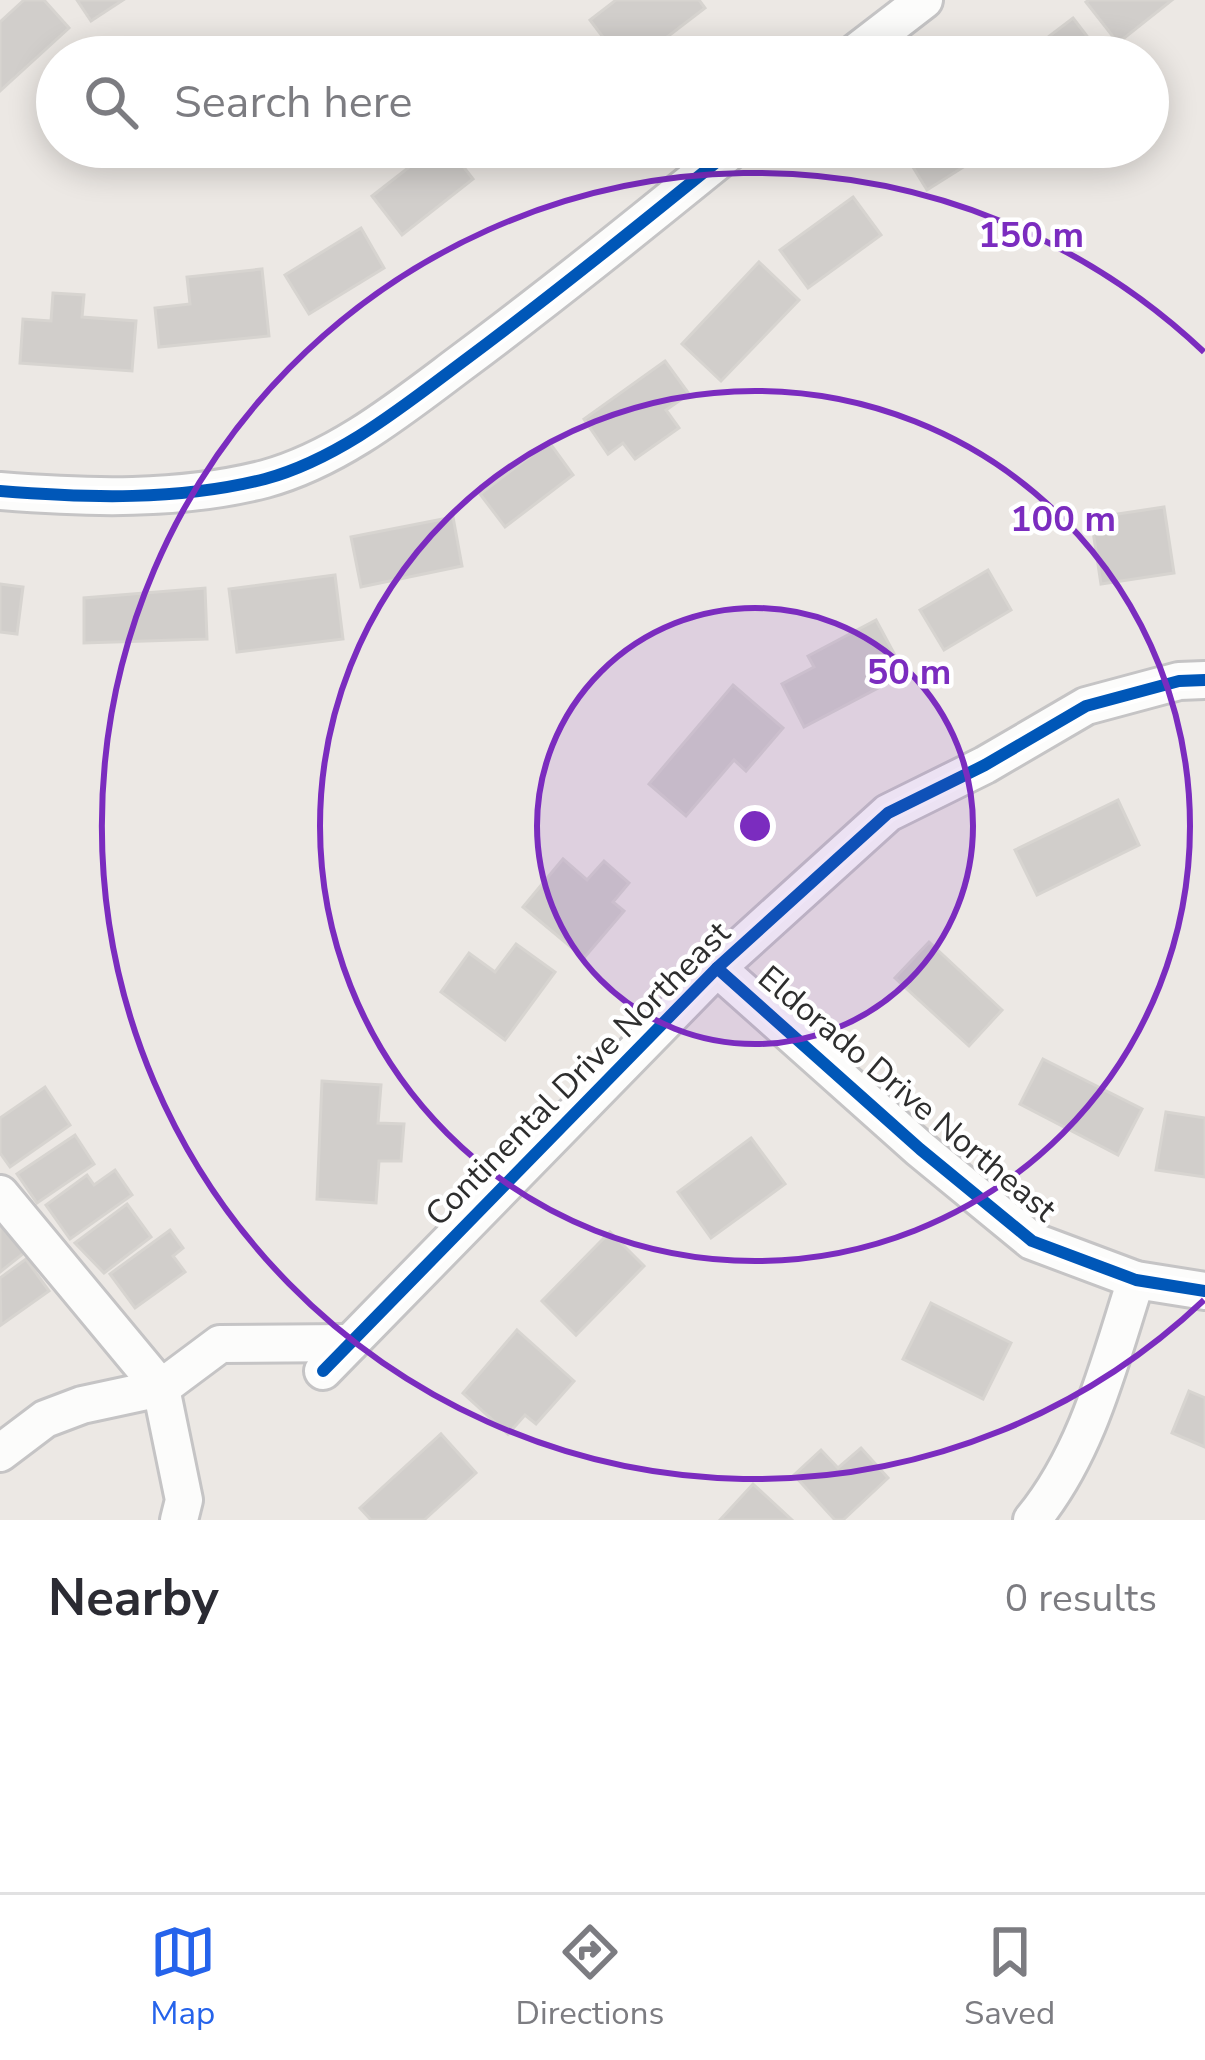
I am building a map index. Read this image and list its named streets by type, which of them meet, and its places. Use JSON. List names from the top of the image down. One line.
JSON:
{"streets":{"street":["Continental Drive Northeast","Eldorado Drive Northeast"]},"crossings":[["Continental Drive Northeast","Eldorado Drive Northeast"]],"page":{"search":"Search here","heading":["Nearby","0 results"],"nav":["Map","Directions","Saved"]},"rings":["150 m","100 m","50 m"]}
